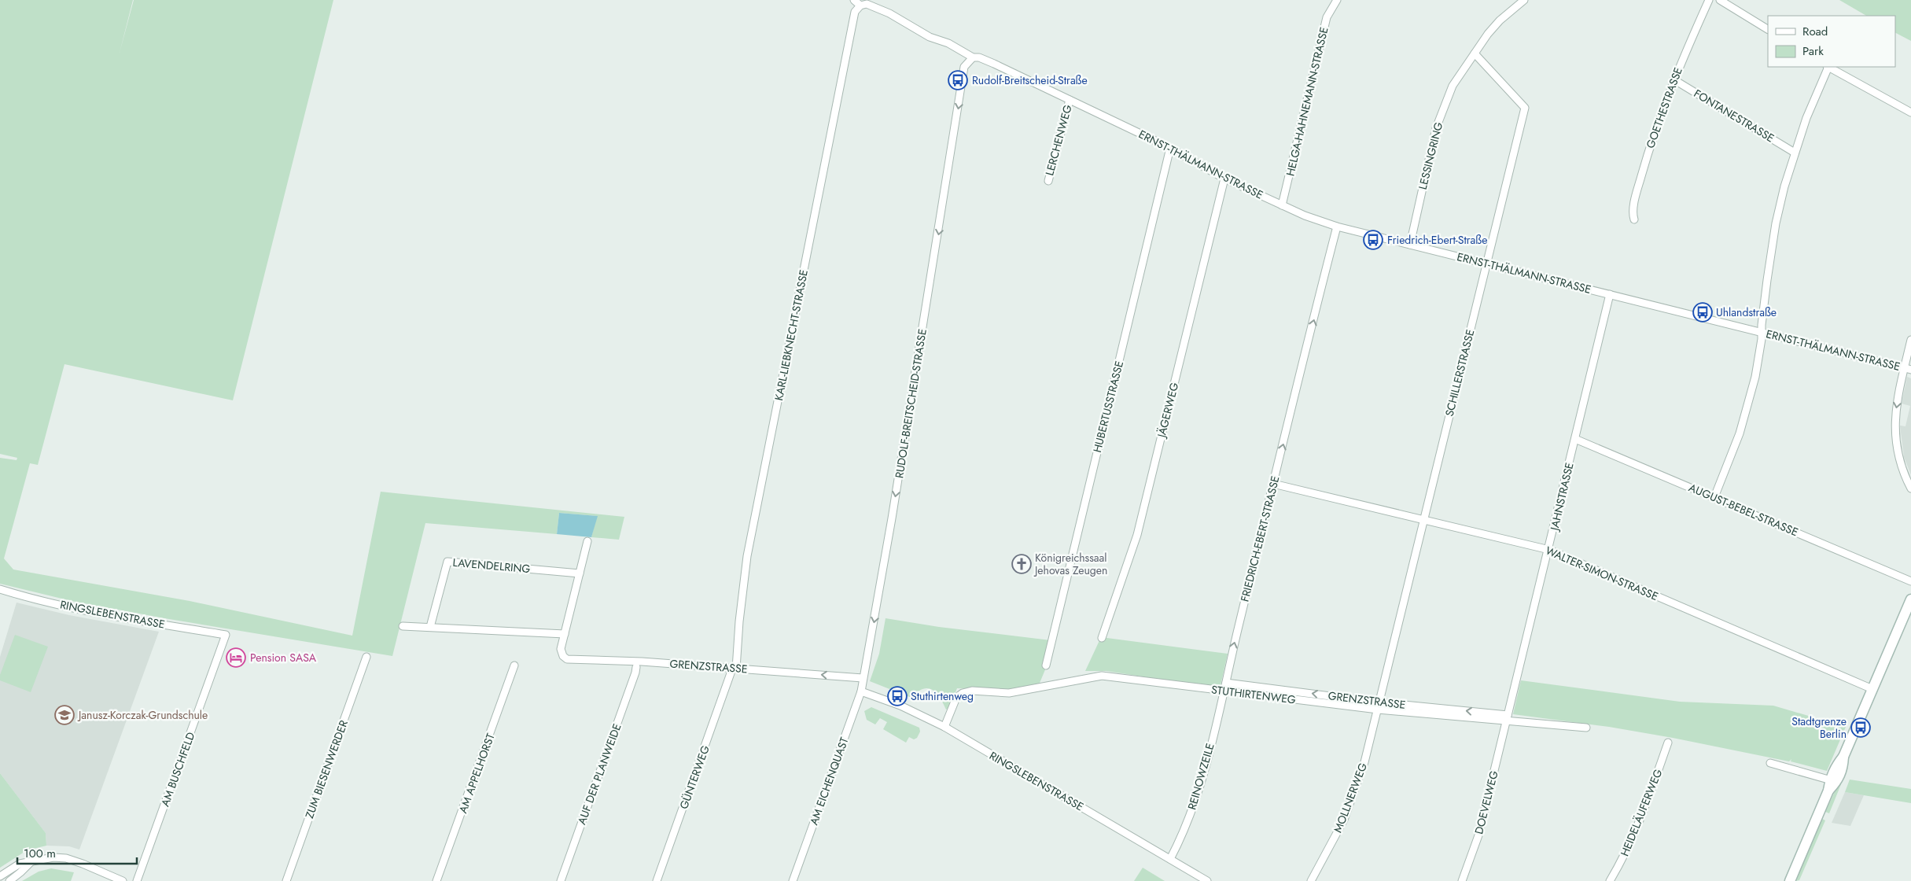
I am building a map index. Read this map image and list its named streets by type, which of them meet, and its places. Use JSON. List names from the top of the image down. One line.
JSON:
{"streets":{"street":["HELGA-HAHNEMANN-STRASSE","GOETHESTRASSE","FONTANESTRASSE","LERCHENWEG","LESSINGRING","ERNST-THÄLMANN-STRASSE","KARL-LIEBKNECHT-STRASSE","SCHILLERSTRASSE","RUDOLF-BREITSCHEID-STRASSE","HUBERTUSSTRASSE","JÄGERWEG","JAHNSTRASSE","AUGUST-BEBEL-STRASSE","FRIEDRICH-EBERT-STRASSE","LAVENDELRING","WALTER-SIMON-STRASSE","RINGSLEBENSTRASSE","GRENZSTRASSE","STUTHIRTENWEG","AM BUSCHFELD","ZUM BIESENWERDER","AM APPELHORST","AUF DER PLANWEIDE","REINOWZEILE","GÜNTERWEG","AM EICHENQUAST","MOLLNERWEG","DOEVELWEG","HEIDELÄUFERWEG"]},"crossings":[["HELGA-HAHNEMANN-STRASSE","ERNST-THÄLMANN-STRASSE"],["GOETHESTRASSE","FONTANESTRASSE"],["LERCHENWEG","ERNST-THÄLMANN-STRASSE"],["LESSINGRING","ERNST-THÄLMANN-STRASSE"],["LESSINGRING","SCHILLERSTRASSE"],["ERNST-THÄLMANN-STRASSE","KARL-LIEBKNECHT-STRASSE"],["ERNST-THÄLMANN-STRASSE","SCHILLERSTRASSE"],["ERNST-THÄLMANN-STRASSE","RUDOLF-BREITSCHEID-STRASSE"],["ERNST-THÄLMANN-STRASSE","HUBERTUSSTRASSE"],["ERNST-THÄLMANN-STRASSE","JÄGERWEG"],["ERNST-THÄLMANN-STRASSE","JAHNSTRASSE"],["ERNST-THÄLMANN-STRASSE","FRIEDRICH-EBERT-STRASSE"],["KARL-LIEBKNECHT-STRASSE","GRENZSTRASSE"],["KARL-LIEBKNECHT-STRASSE","GÜNTERWEG"],["SCHILLERSTRASSE","WALTER-SIMON-STRASSE"],["SCHILLERSTRASSE","GRENZSTRASSE"],["SCHILLERSTRASSE","STUTHIRTENWEG"],["SCHILLERSTRASSE","MOLLNERWEG"],["RUDOLF-BREITSCHEID-STRASSE","GRENZSTRASSE"],["RUDOLF-BREITSCHEID-STRASSE","AM EICHENQUAST"],["JAHNSTRASSE","AUGUST-BEBEL-STRASSE"],["JAHNSTRASSE","WALTER-SIMON-STRASSE"],["JAHNSTRASSE","GRENZSTRASSE"],["JAHNSTRASSE","STUTHIRTENWEG"],["JAHNSTRASSE","DOEVELWEG"],["FRIEDRICH-EBERT-STRASSE","WALTER-SIMON-STRASSE"],["FRIEDRICH-EBERT-STRASSE","GRENZSTRASSE"],["FRIEDRICH-EBERT-STRASSE","STUTHIRTENWEG"],["FRIEDRICH-EBERT-STRASSE","REINOWZEILE"],["RINGSLEBENSTRASSE","STUTHIRTENWEG"],["RINGSLEBENSTRASSE","AM BUSCHFELD"],["RINGSLEBENSTRASSE","REINOWZEILE"],["RINGSLEBENSTRASSE","AM EICHENQUAST"],["GRENZSTRASSE","STUTHIRTENWEG"],["GRENZSTRASSE","GÜNTERWEG"],["GRENZSTRASSE","AM EICHENQUAST"],["GRENZSTRASSE","DOEVELWEG"],["STUTHIRTENWEG","REINOWZEILE"],["STUTHIRTENWEG","MOLLNERWEG"],["STUTHIRTENWEG","DOEVELWEG"]],"one_way":["RUDOLF-BREITSCHEID-STRASSE","FRIEDRICH-EBERT-STRASSE","GRENZSTRASSE"],"places":{"bus stop":["Rudolf-Breitscheid-Straße","Friedrich-Ebert-Straße","Uhlandstraße","Stuthirtenweg","Stadtgrenze Berlin"],"church":["Königreichssaal Jehovas Zeugen"],"hotel":["Pension SASA"],"school or university":["Janusz-Korczak-Grundschule"]},"legend":["Road","Park"],"scale_bar":"100 m"}
